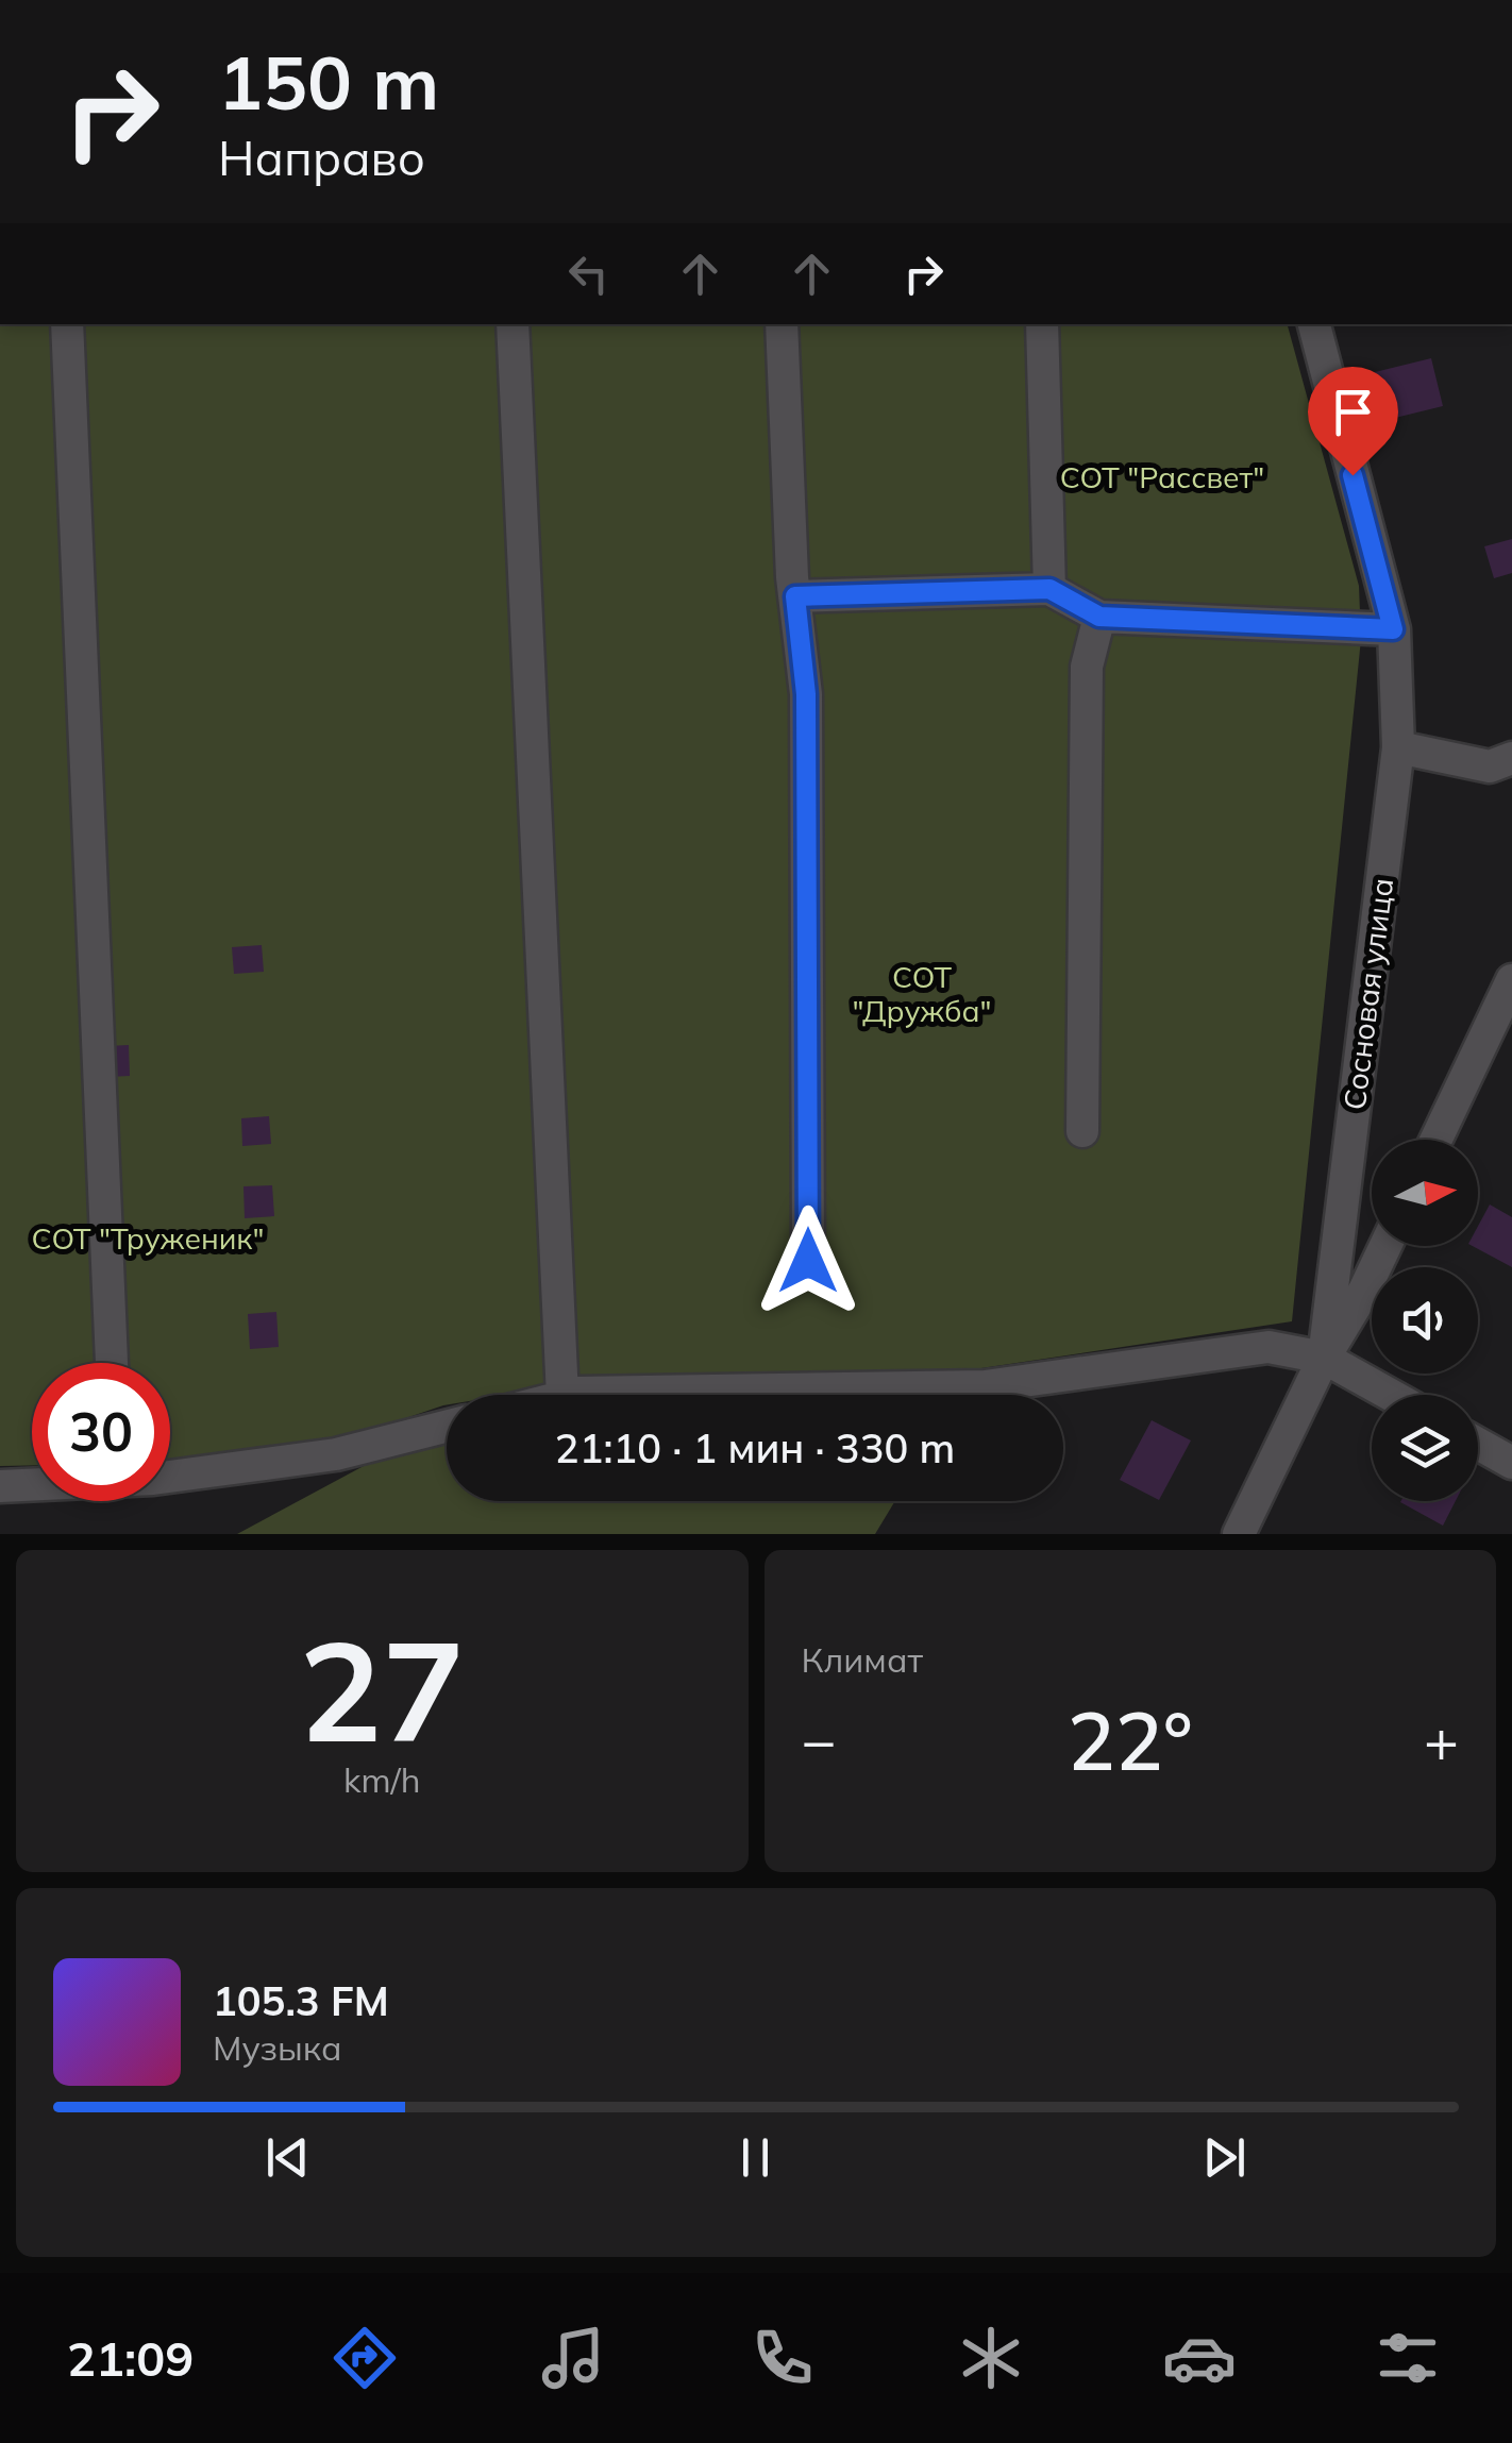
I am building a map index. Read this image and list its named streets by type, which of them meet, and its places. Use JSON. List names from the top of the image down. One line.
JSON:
{"streets":{"street":["Сосновая улица"]},"parks":["СОТ \"Рассвет\"","СОТ \"Дружба\"","СОТ \"Труженик\""],"north":"right","page":{"turn":["150 m","Направо"],"limit":"30","trip":"21:10 · 1 мин · 330 m","tile":[["27","km/h"],"Климат"],"heat":["−","22°","+"],"song":["105.3 FM","Музыка"],"tabs":"21:09"}}
